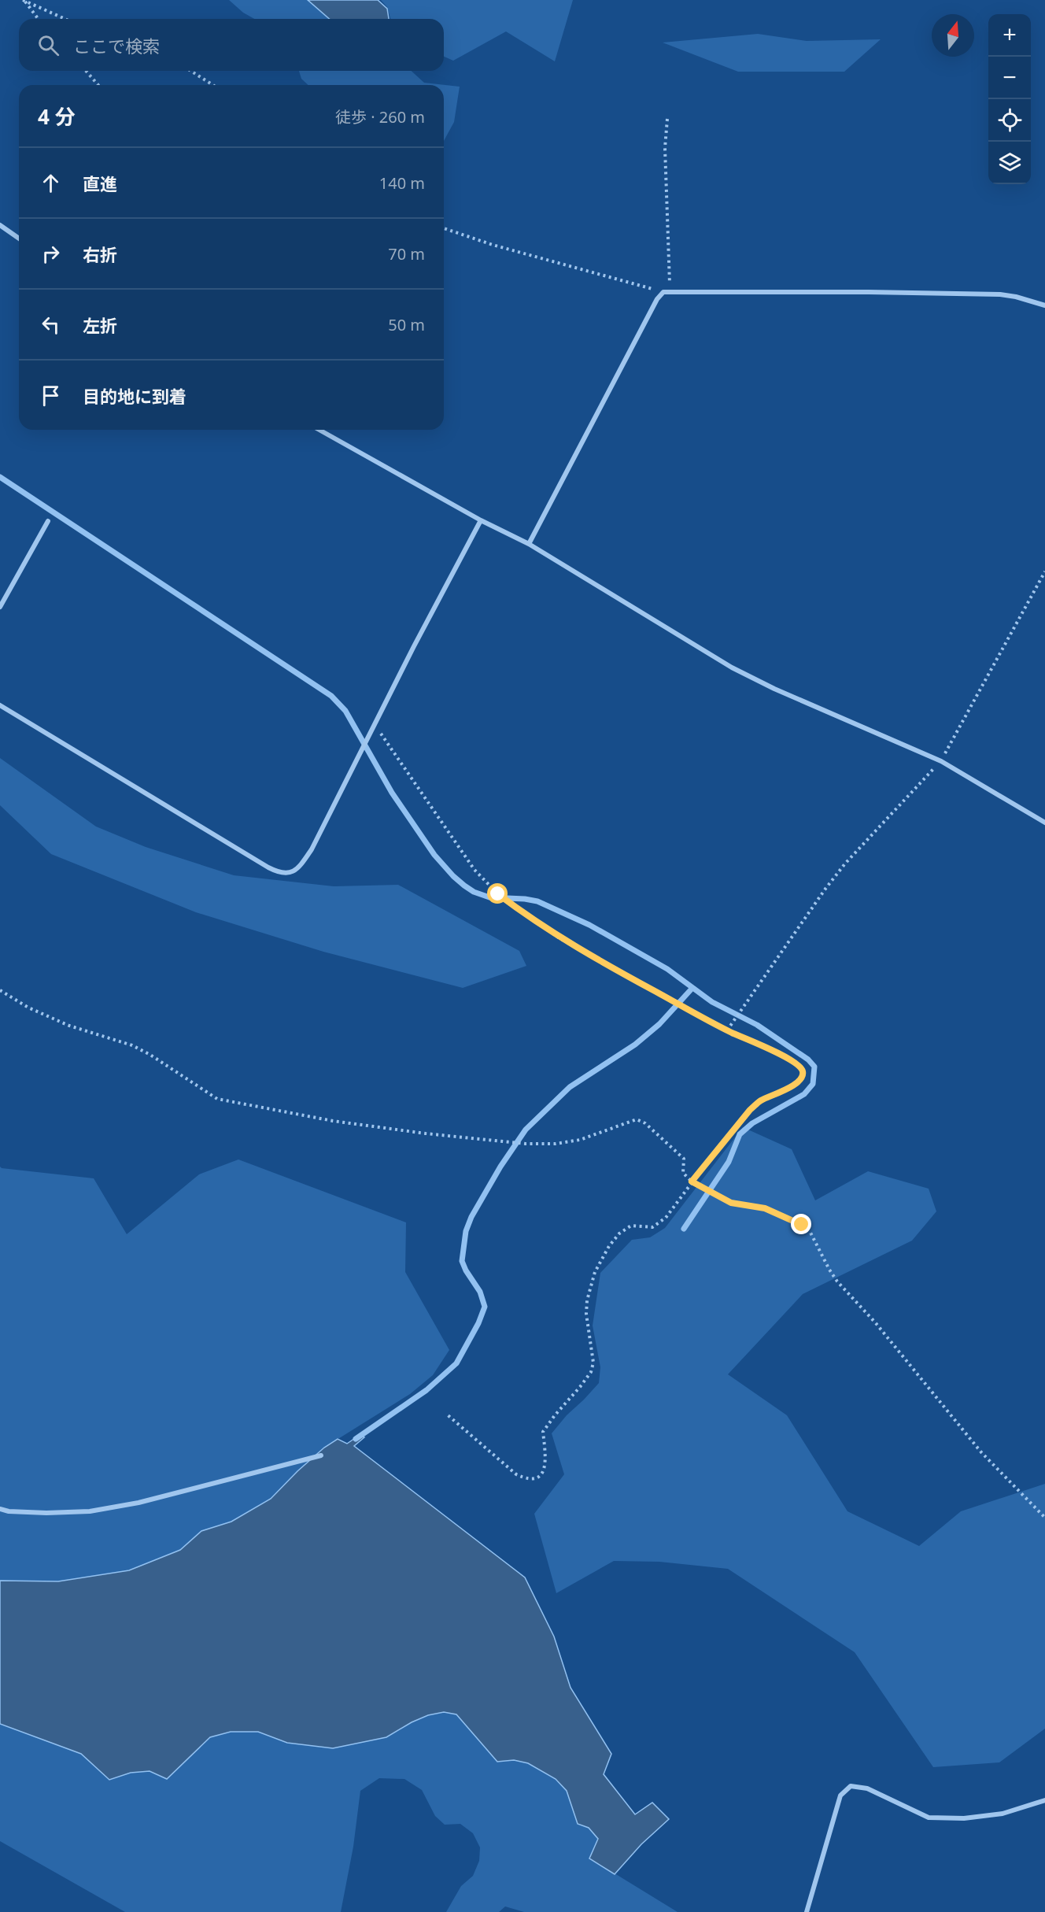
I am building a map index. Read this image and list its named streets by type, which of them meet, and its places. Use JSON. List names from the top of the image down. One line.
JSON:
{"north":"top","page":{"map_buttons":["+","−"],"search":"ここで検索","heading":["4 分","徒歩 · 260 m"],"list":[["直進","140 m"],["右折","70 m"],["左折","50 m"],"目的地に到着"]}}
